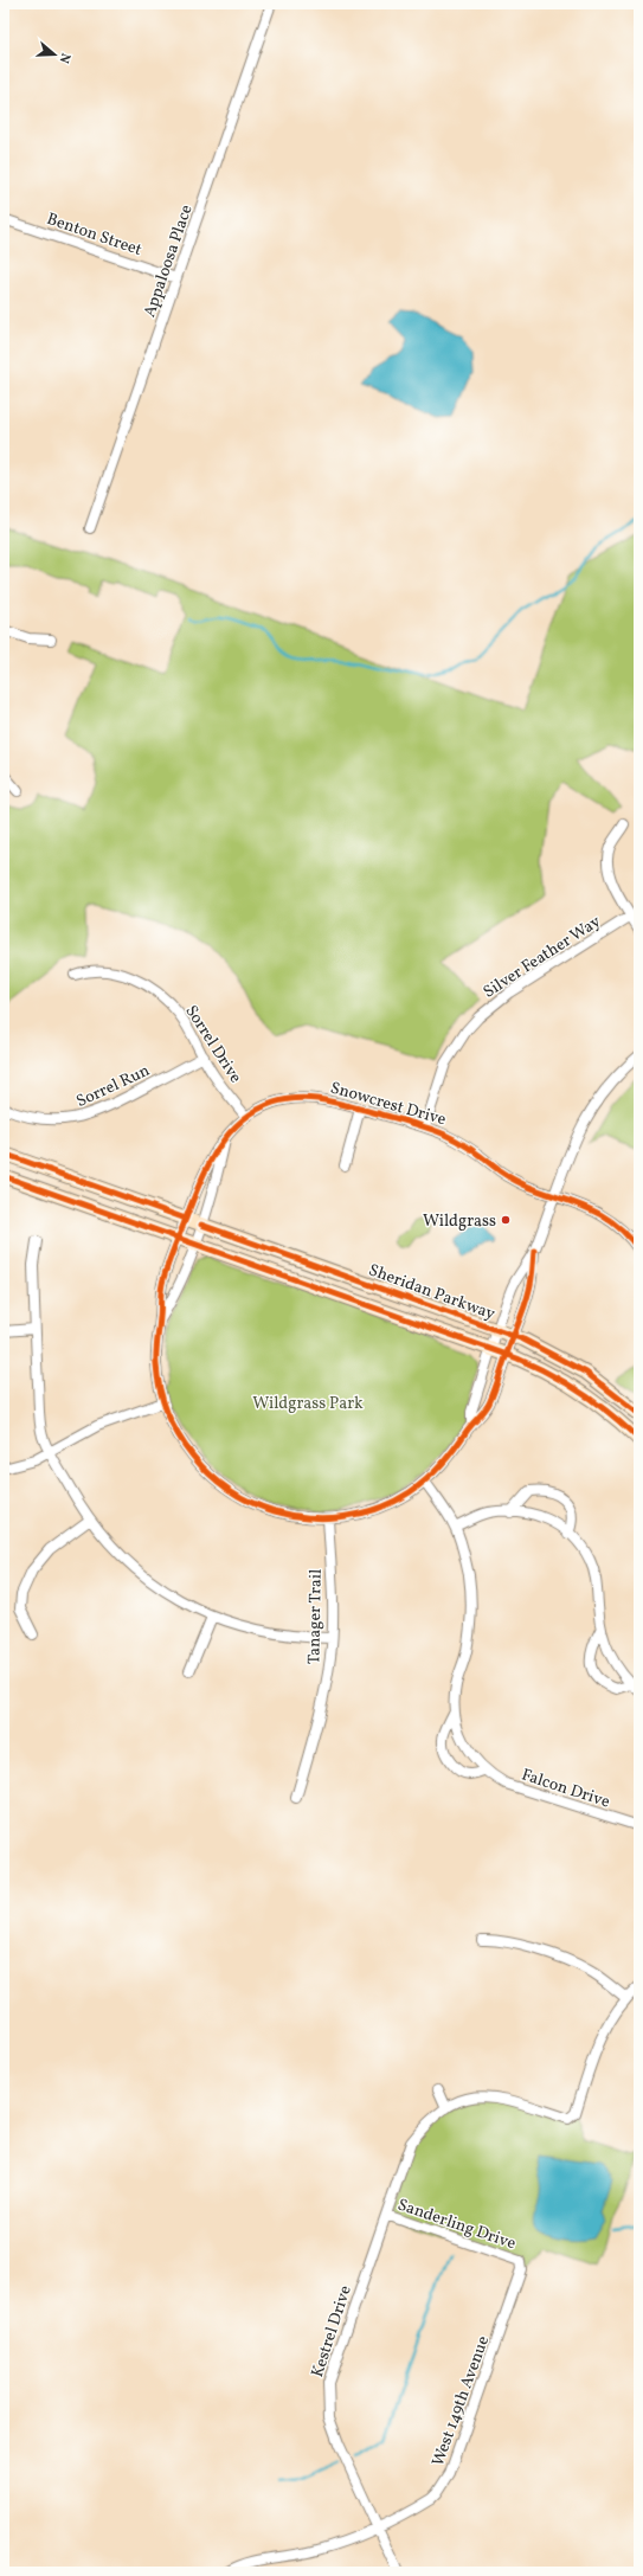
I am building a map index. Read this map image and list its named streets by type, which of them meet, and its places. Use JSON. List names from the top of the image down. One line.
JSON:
{"streets":{"main road":["Sheridan Parkway"],"street":["Benton Street","Appaloosa Place","Silver Feather Way","Sorrel Drive","Sorrel Run","Snowcrest Drive","Tanager Trail","Falcon Drive","Sanderling Drive","Kestrel Drive","West 149th Avenue"]},"crossings":[["Benton Street","Appaloosa Place"],["Silver Feather Way","Snowcrest Drive"],["Sorrel Drive","Sorrel Run"],["Sorrel Drive","Snowcrest Drive"],["Snowcrest Drive","Sheridan Parkway"],["Snowcrest Drive","Tanager Trail"],["Snowcrest Drive","Falcon Drive"],["Sanderling Drive","Kestrel Drive"],["Sanderling Drive","West 149th Avenue"],["Kestrel Drive","West 149th Avenue"]],"parks":["Wildgrass Park"],"places":["Wildgrass"],"north":"right"}
